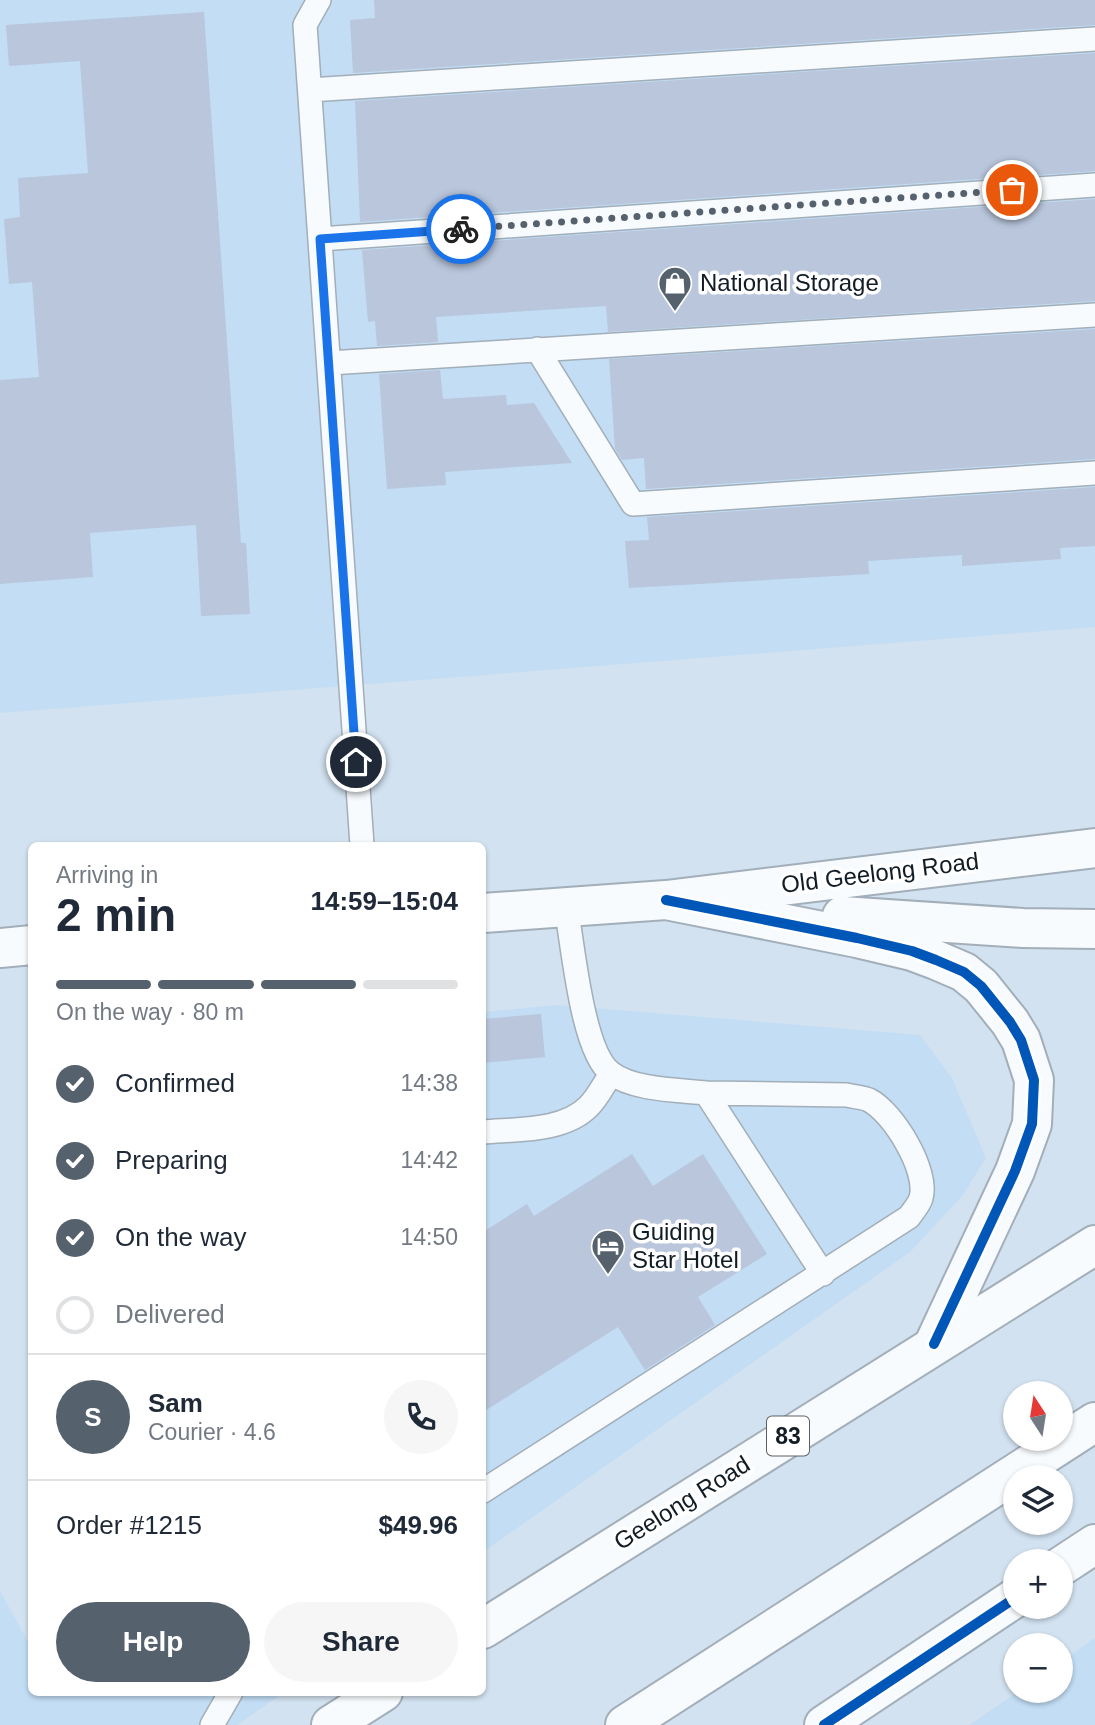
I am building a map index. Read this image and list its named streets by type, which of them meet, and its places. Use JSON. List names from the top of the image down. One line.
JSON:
{"streets":{"main road":["Old Geelong Road","83","Geelong Road"]},"places":{"shop":["National Storage"],"hotel":["Guiding Star Hotel"]},"north":"top","page":{"heading":["2 min","Arriving in","14:59–15:04"],"panel":["Sam","Courier · 4.6","Order #1215","$49.96"],"bar":"On the way · 80 m","list":[["Confirmed","14:38"],["Preparing","14:42"],["On the way","14:50"],"Delivered"],"round":"S","map_buttons":["+","−"],"buttons":["Help","Share"]}}
